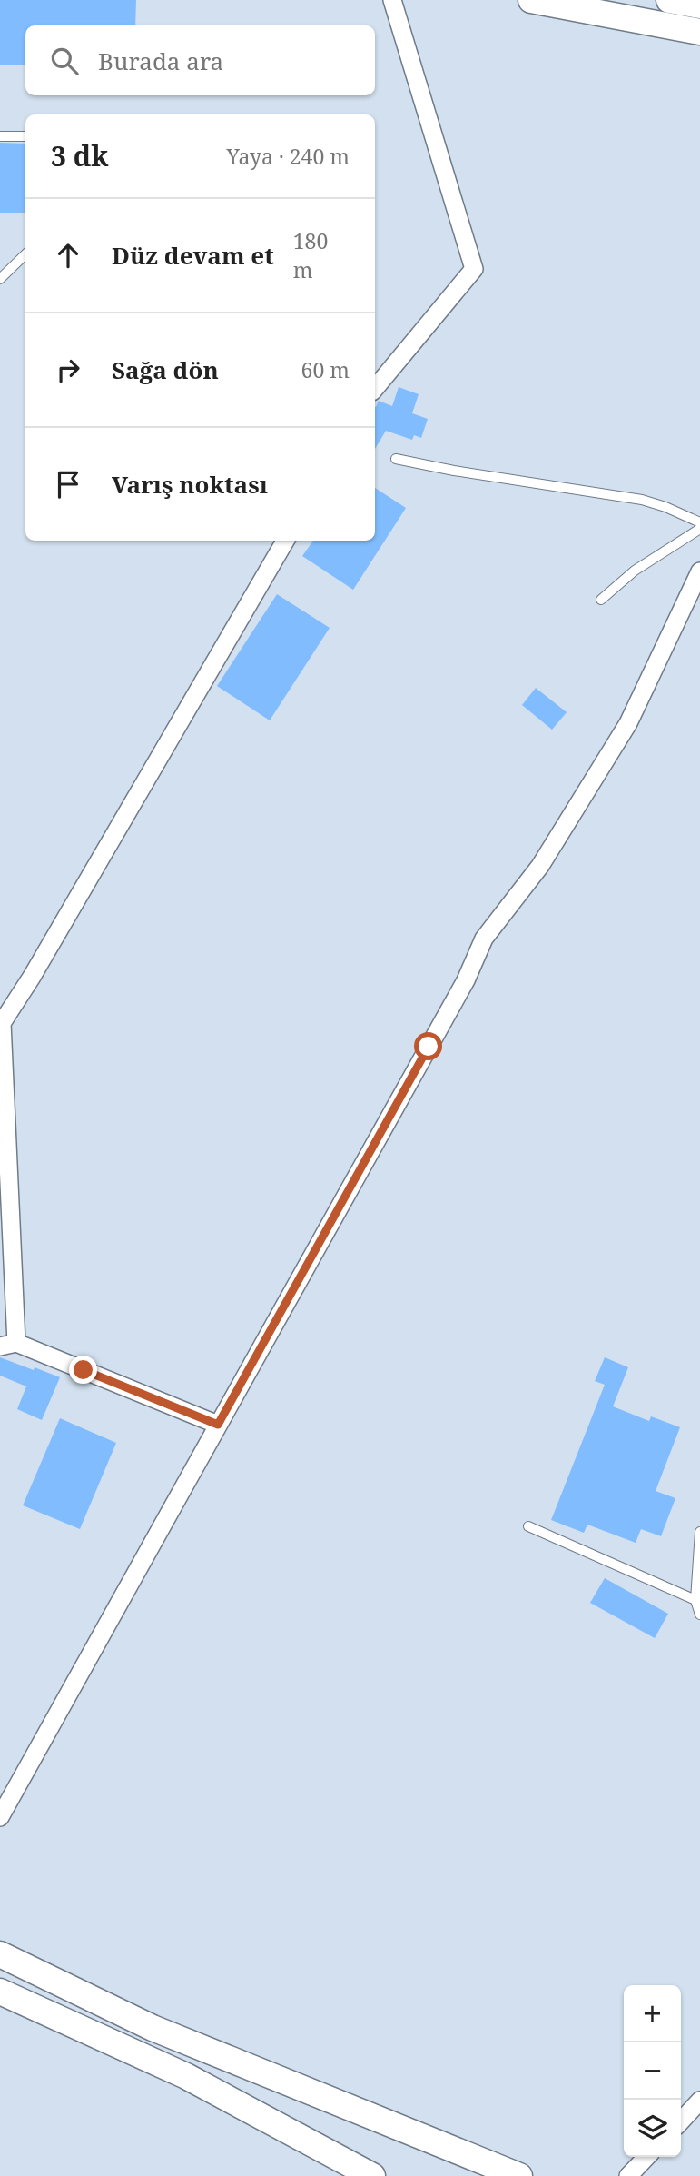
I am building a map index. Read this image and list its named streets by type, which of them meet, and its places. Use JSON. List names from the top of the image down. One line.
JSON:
{"page":{"search":"Burada ara","heading":["3 dk","Yaya · 240 m"],"list":[["Düz devam et","180 m"],["Sağa dön","60 m"],"Varış noktası"],"map_buttons":["+","−"]}}
